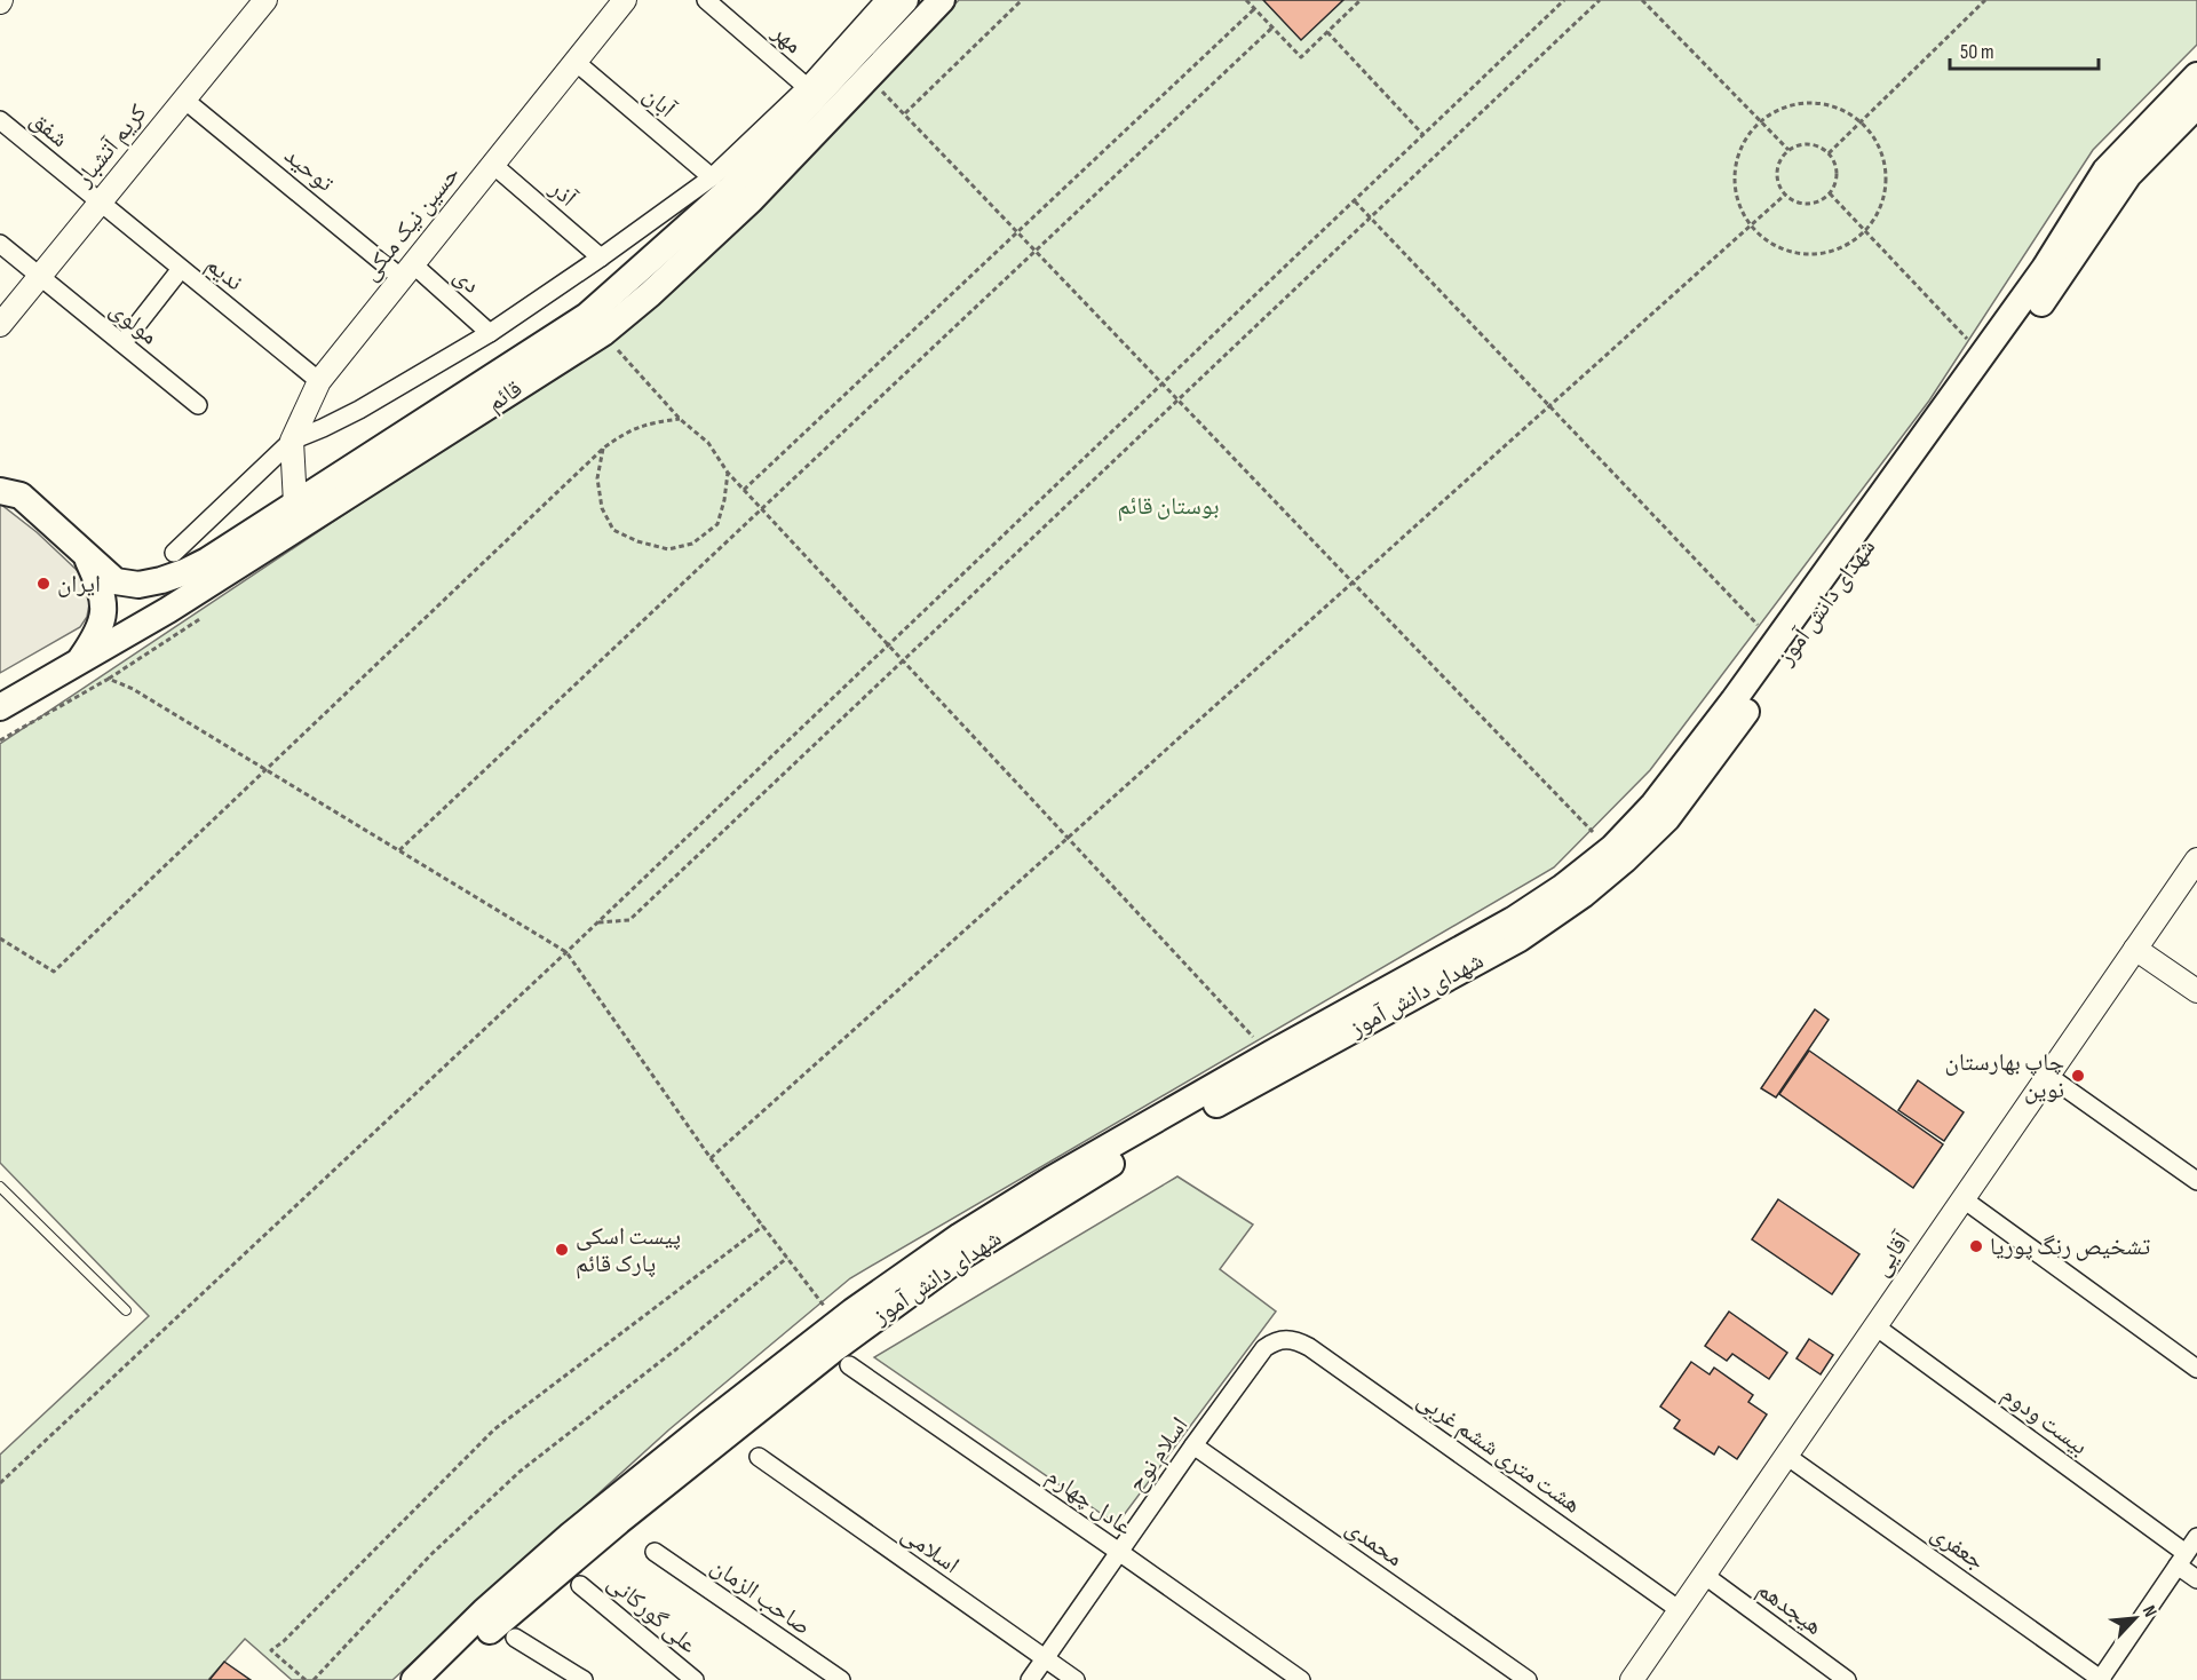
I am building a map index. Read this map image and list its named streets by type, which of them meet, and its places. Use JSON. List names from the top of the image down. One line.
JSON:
{"streets":{"main road":["قائم","شهدای دانش آموز"],"street":["مهر","آبان","شفق","کریم آتشبار","توحید","آذر","حسین نیک ملکی","ندیم","دی","مولوی","آقایی","بیست ودوم","هشت متری ششم غربی","اسلام نوح","عادل چهارم","محمدی","جعفری","اسلامی","صاحب الزمان","هیجدهم","علی گورکانی"]},"crossings":[["آبان","حسین نیک ملکی"],["شفق","کریم آتشبار"],["شفق","ندیم"],["کریم آتشبار","توحید"],["کریم آتشبار","ندیم"],["کریم آتشبار","مولوی"],["توحید","حسین نیک ملکی"],["توحید","دی"],["آذر","حسین نیک ملکی"],["حسین نیک ملکی","ندیم"],["حسین نیک ملکی","دی"],["حسین نیک ملکی","قائم"],["آقایی","بیست ودوم"],["آقایی","هشت متری ششم غربی"],["آقایی","جعفری"],["آقایی","هیجدهم"],["هشت متری ششم غربی","اسلام نوح"],["اسلام نوح","عادل چهارم"],["اسلام نوح","محمدی"],["اسلام نوح","اسلامی"]],"parks":["بوستان قائم"],"places":["ایران","چاپ بهارستان نوين","تشخیص رنگ پوریا","پیست اسکی پارک قائم"],"scale_bar":"50 m","north":"top right"}
